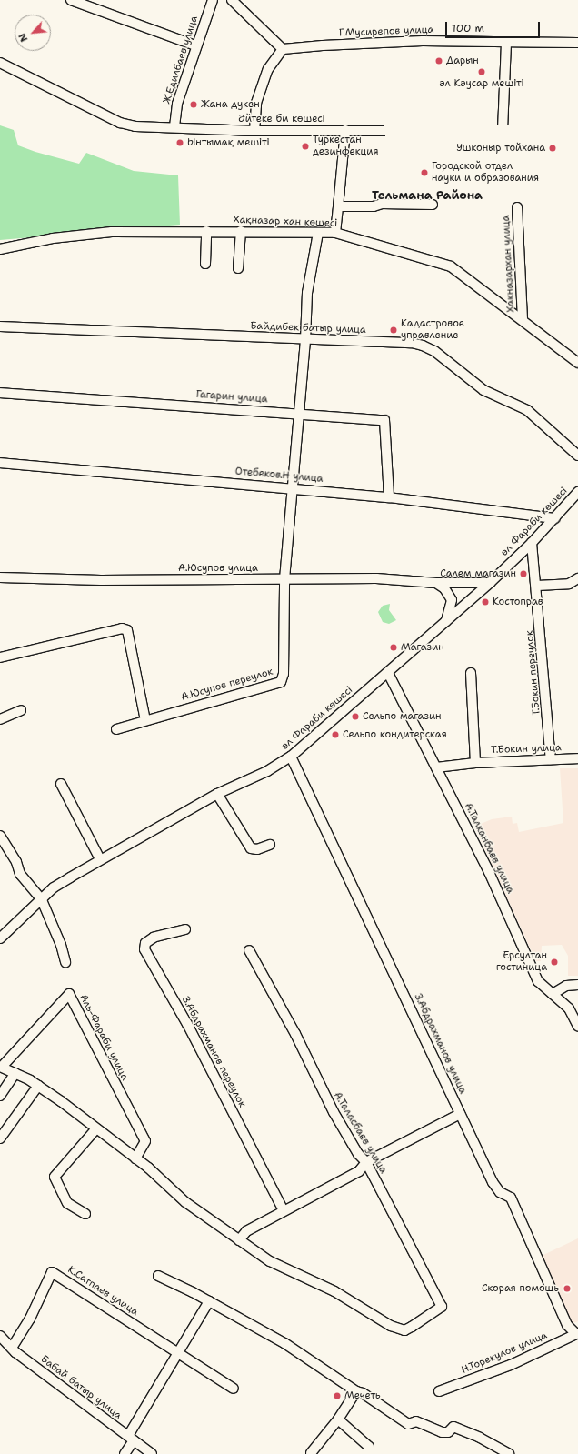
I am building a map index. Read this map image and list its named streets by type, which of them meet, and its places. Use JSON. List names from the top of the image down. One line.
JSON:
{"streets":{"street":["Г.Мусирепов улица","Ж.Едилбаев улица","Әйтеке би көшесі","Хақназар хан көшесі","Хакназархан улица","Байдибек батыр улица","Гагарин улица","Отебеков.Н улица","әл Фараби көшесі","А.Юсупов улица","Т.Бокин переулок","А.Юсупов переулок","Т.Бокин улица","А.Талканбаев улица","Аль-Фараби улица","З.Абдрахманов улица","З.Абдрахманов переулок","А.Таласбаев улица","К.Сатпаев улица","Н.Торекулов улица","Бабай батыр улица"]},"crossings":[["Ж.Едилбаев улица","Әйтеке би көшесі"],["Хақназар хан көшесі","Хакназархан улица"],["Гагарин улица","Отебеков.Н улица"],["Отебеков.Н улица","әл Фараби көшесі"],["әл Фараби көшесі","А.Юсупов улица"],["әл Фараби көшесі","А.Талканбаев улица"],["әл Фараби көшесі","З.Абдрахманов улица"],["А.Юсупов улица","А.Юсупов переулок"],["Т.Бокин переулок","Т.Бокин улица"],["Т.Бокин улица","А.Талканбаев улица"],["Аль-Фараби улица","А.Таласбаев улица"],["З.Абдрахманов улица","Н.Торекулов улица"],["К.Сатпаев улица","Бабай батыр улица"]],"districts":["Тельмана Района"],"places":["Дарын","әл Кәусар мешіті","Жана дукен","Ынтымақ мешіті","Туркестан дезинфекция","Ушконыр тойхана","Городской отдел науки и образования","Кадастровое управление","Салем магазин","Костоправ","Магазин","Сельпо магазин","Сельпо кондитерская","Ерсултан гостиница","Скорая помощь","Мечеть"],"scale_bar":"100 m","north":"bottom left"}
